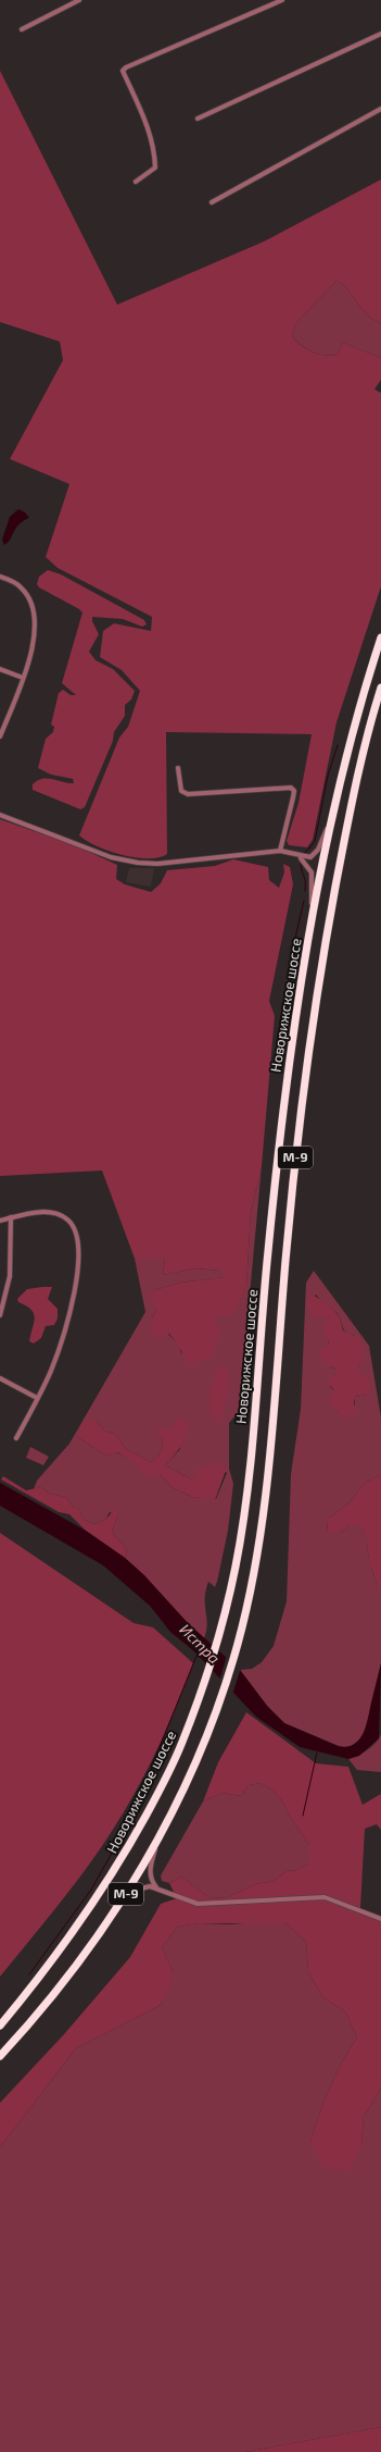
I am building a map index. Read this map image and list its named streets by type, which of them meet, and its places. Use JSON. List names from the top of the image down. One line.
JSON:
{"streets":{"highway":["Новорижское шоссе","М-9"]},"water":["Истра"]}
